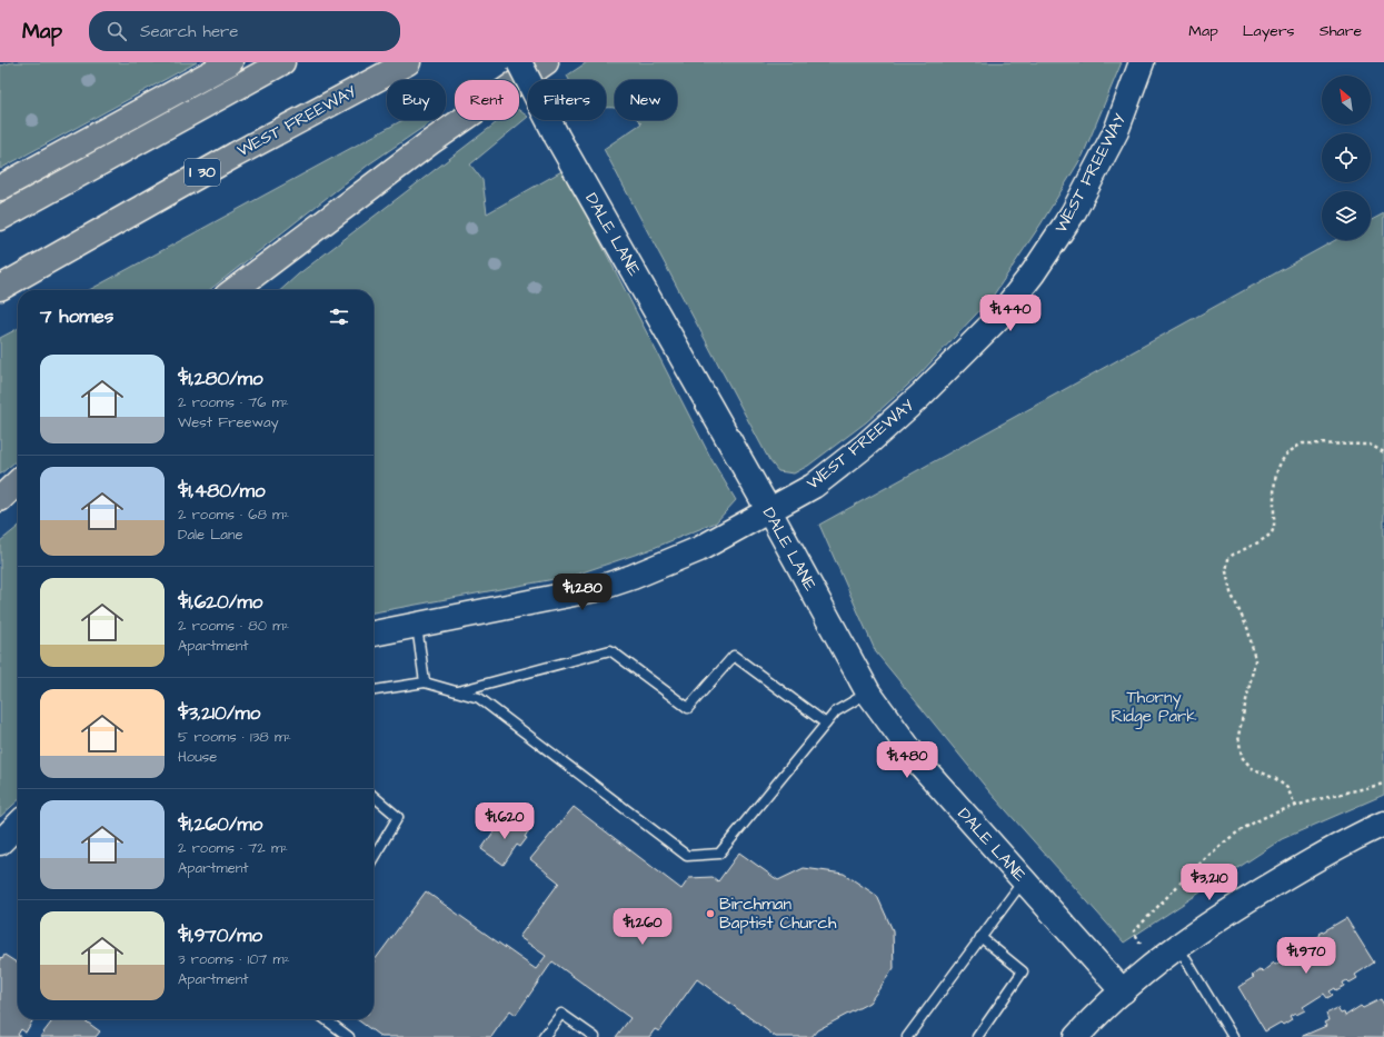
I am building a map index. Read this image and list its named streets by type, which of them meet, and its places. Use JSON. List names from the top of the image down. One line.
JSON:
{"streets":{"highway":["WEST FREEWAY","I 30"],"street":["DALE LANE"]},"crossings":[["WEST FREEWAY","DALE LANE"]],"parks":["Thorny Ridge Park"],"places":["Birchman Baptist Church"],"north":"top left","page":{"header":"Map","search":"Search here","nav":["Map","Layers","Share"],"chip":["Buy","Rent","Filters","New"],"heading":"7 homes","price":["$1,440","$1,280","$1,480","$1,620","$3,210","$1,260","$1,970"],"list":[{"name":"$1,280/mo","note":"2 rooms · 76 m² · West Freeway"},{"name":"$1,480/mo","note":"2 rooms · 68 m² · Dale Lane"},{"name":"$1,620/mo","note":"2 rooms · 80 m² · Apartment"},{"name":"$3,210/mo","note":"5 rooms · 138 m² · House"},{"name":"$1,260/mo","note":"2 rooms · 72 m² · Apartment"},{"name":"$1,970/mo","note":"3 rooms · 107 m² · Apartment"}]}}
